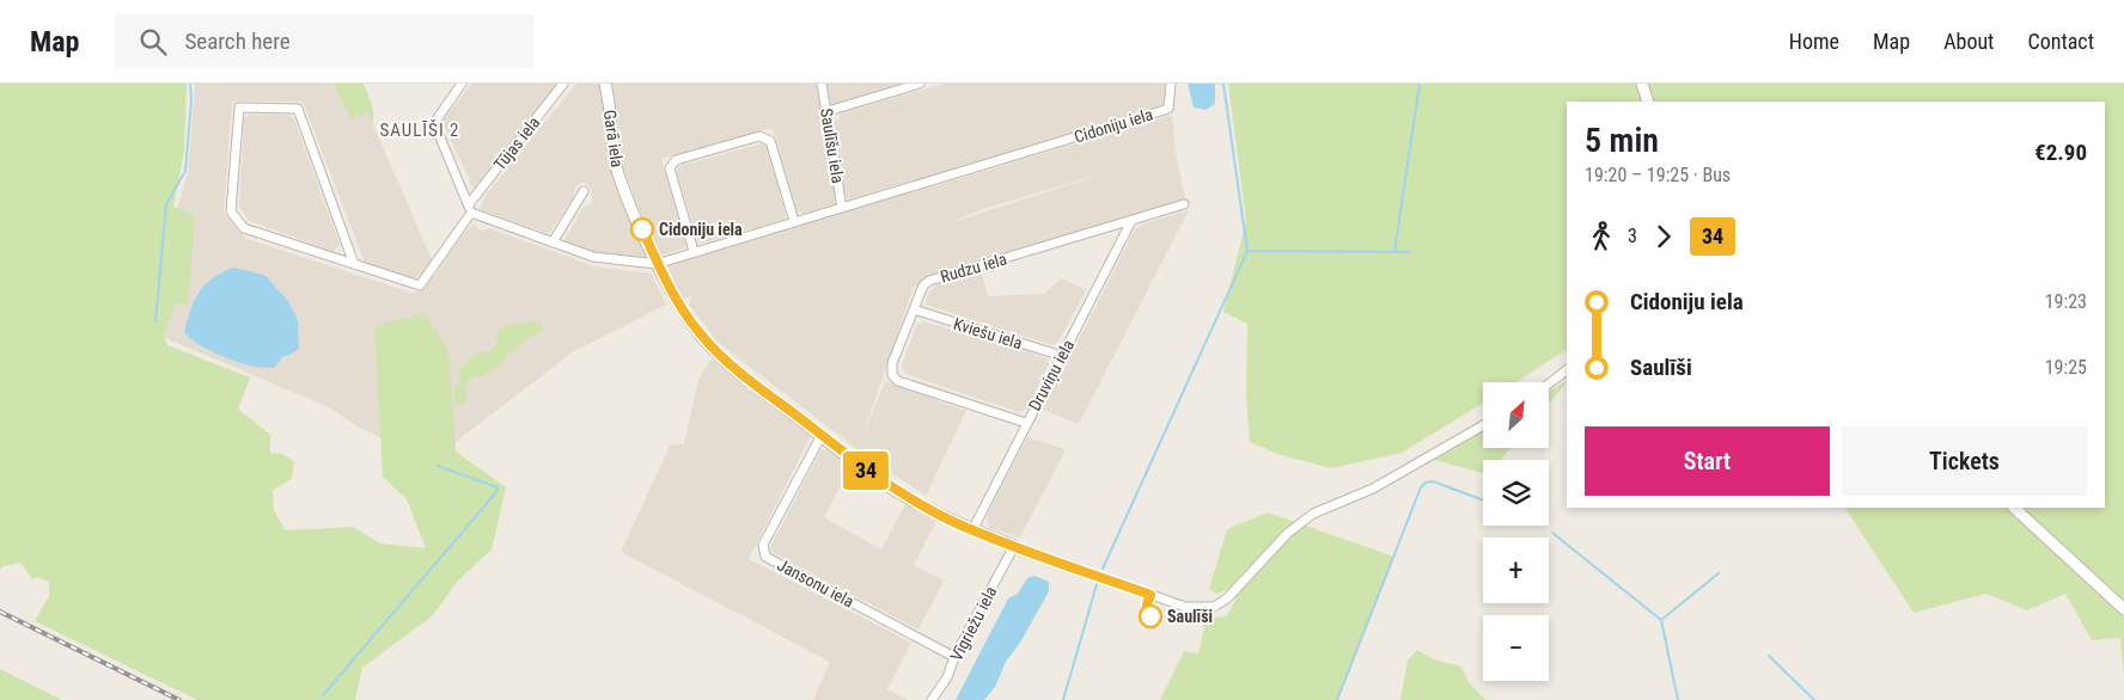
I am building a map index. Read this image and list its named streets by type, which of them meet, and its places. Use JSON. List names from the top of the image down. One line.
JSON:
{"streets":{"street":["Cidoniju iela","Garā iela","Tūjas iela","Saulīšu iela","Rudzu iela","Kviešu iela","Druviņu iela","Jansonu iela","Vīgriežu iela"]},"crossings":[["Cidoniju iela","Garā iela"],["Cidoniju iela","Tūjas iela"],["Cidoniju iela","Saulīšu iela"],["Garā iela","Druviņu iela"],["Garā iela","Jansonu iela"],["Garā iela","Vīgriežu iela"],["Rudzu iela","Kviešu iela"],["Rudzu iela","Druviņu iela"],["Kviešu iela","Druviņu iela"],["Jansonu iela","Vīgriežu iela"]],"districts":["SAULĪŠI 2"],"places":["Cidoniju iela","Saulīši"],"lines":["bus line 34"],"north":"top right","page":{"header":"Map","search":"Search here","nav":["Home","Map","About","Contact"],"on_map":"34","heading":["5 min","19:20 – 19:25 · Bus","€2.90"],"legs":["3","34"],"list":[{"name":"Cidoniju iela","value":"19:23"},{"name":"Saulīši","value":"19:25"}],"map_buttons":["+","−"],"buttons":["Start","Tickets"]}}
